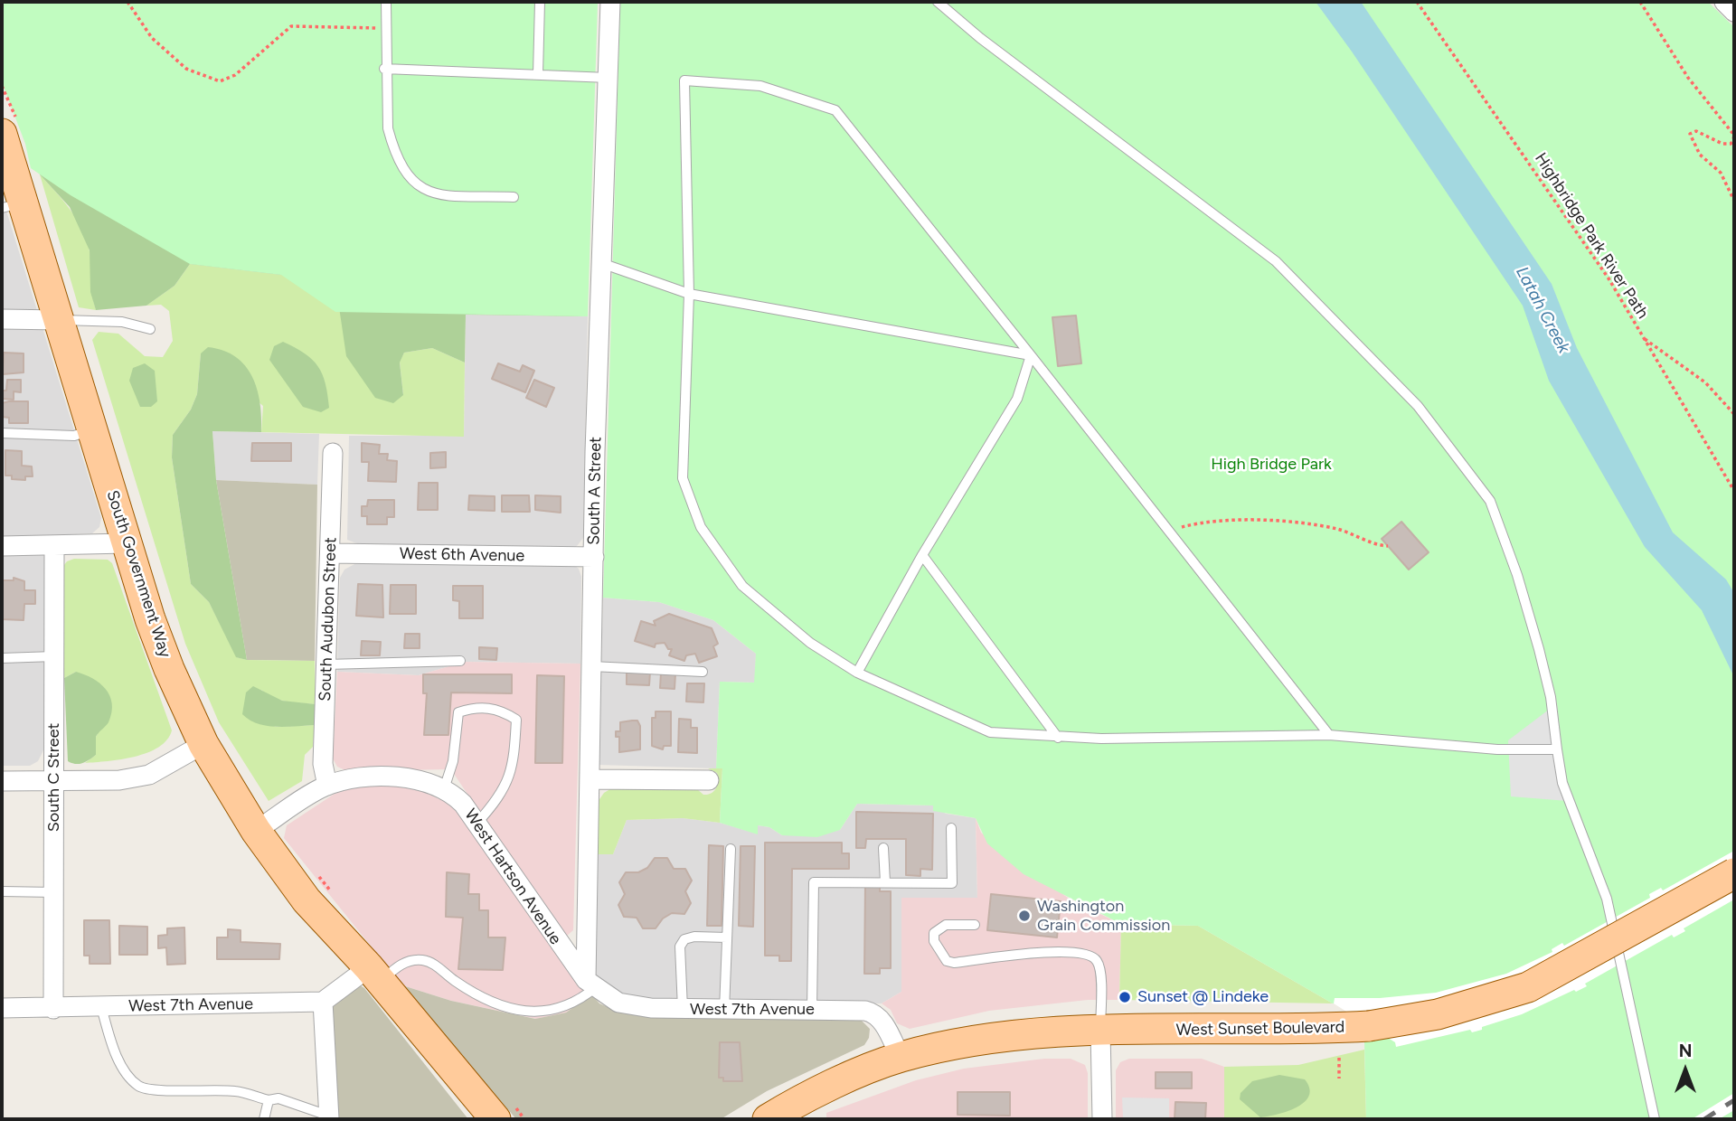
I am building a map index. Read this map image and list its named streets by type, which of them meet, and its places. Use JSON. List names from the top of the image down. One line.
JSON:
{"streets":{"main road":["South Government Way","West Sunset Boulevard"],"street":["South A Street","West 6th Avenue","South Audubon Street","South C Street","West Hartson Avenue","West 7th Avenue"],"path":["Highbridge Park River Path"]},"crossings":[["South A Street","West 6th Avenue"],["South A Street","West Hartson Avenue"],["South A Street","West 7th Avenue"],["West 6th Avenue","South Audubon Street"],["South Government Way","West Hartson Avenue"],["South Audubon Street","West Hartson Avenue"],["South C Street","West 7th Avenue"],["West Hartson Avenue","West 7th Avenue"],["West 7th Avenue","West Sunset Boulevard"]],"water":["Latah Creek"],"parks":["High Bridge Park"],"places":["Washington Grain Commission","Sunset @ Lindeke"],"north":"top"}
